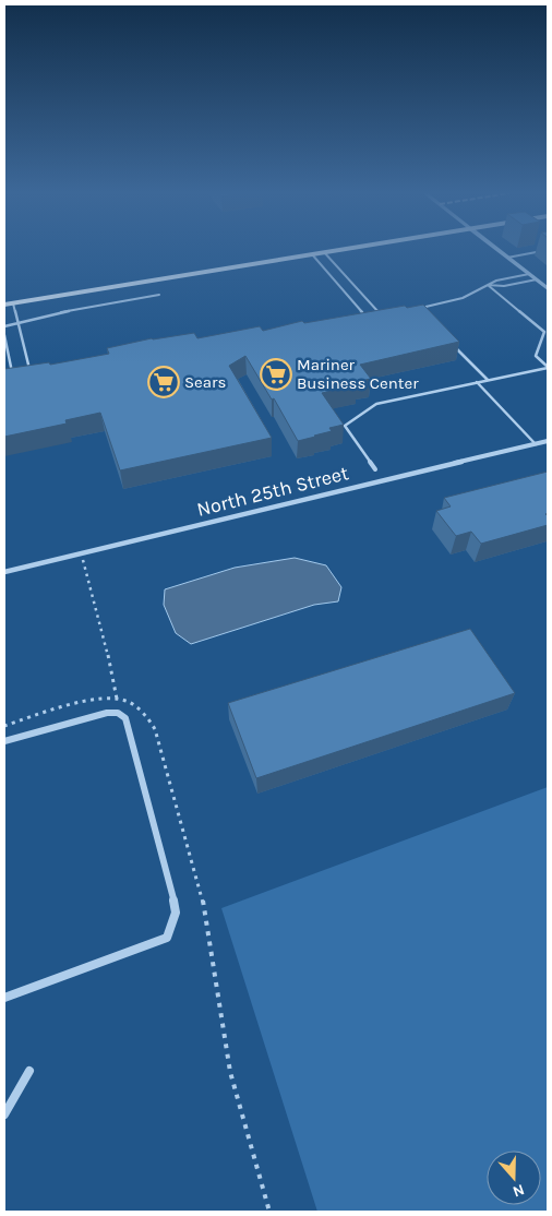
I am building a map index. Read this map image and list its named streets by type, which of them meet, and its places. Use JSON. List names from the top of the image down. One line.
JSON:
{"streets":{"street":["North 25th Street"]},"places":{"supermarket":["Mariner Business Center","Sears"]},"north":"bottom"}
